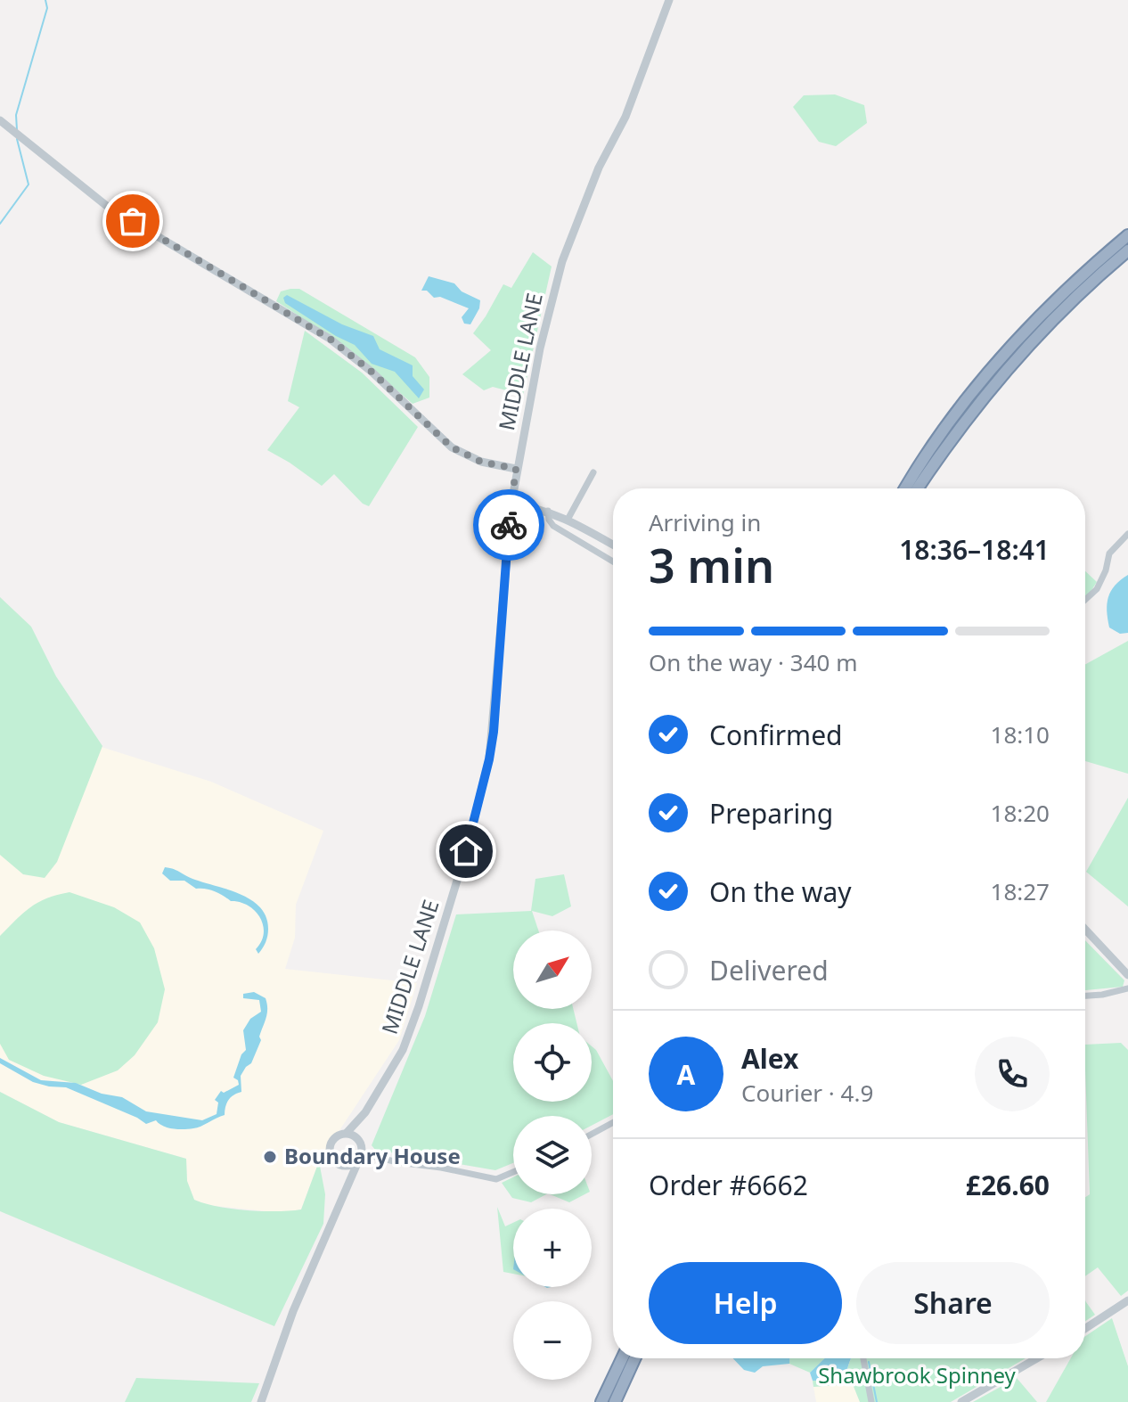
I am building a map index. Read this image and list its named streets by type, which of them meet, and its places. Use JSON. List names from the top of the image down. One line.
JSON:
{"streets":{"street":["MIDDLE LANE"]},"parks":["Shawbrook Spinney"],"places":["Boundary House"],"north":"top right","page":{"heading":["3 min","Arriving in","18:36–18:41"],"panel":["Alex","Courier · 4.9","Order #6662","£26.60"],"bar":"On the way · 340 m","list":[["Confirmed","18:10"],["Preparing","18:20"],["On the way","18:27"],"Delivered"],"map_buttons":["+","−"],"round":"A","buttons":["Help","Share"]}}
